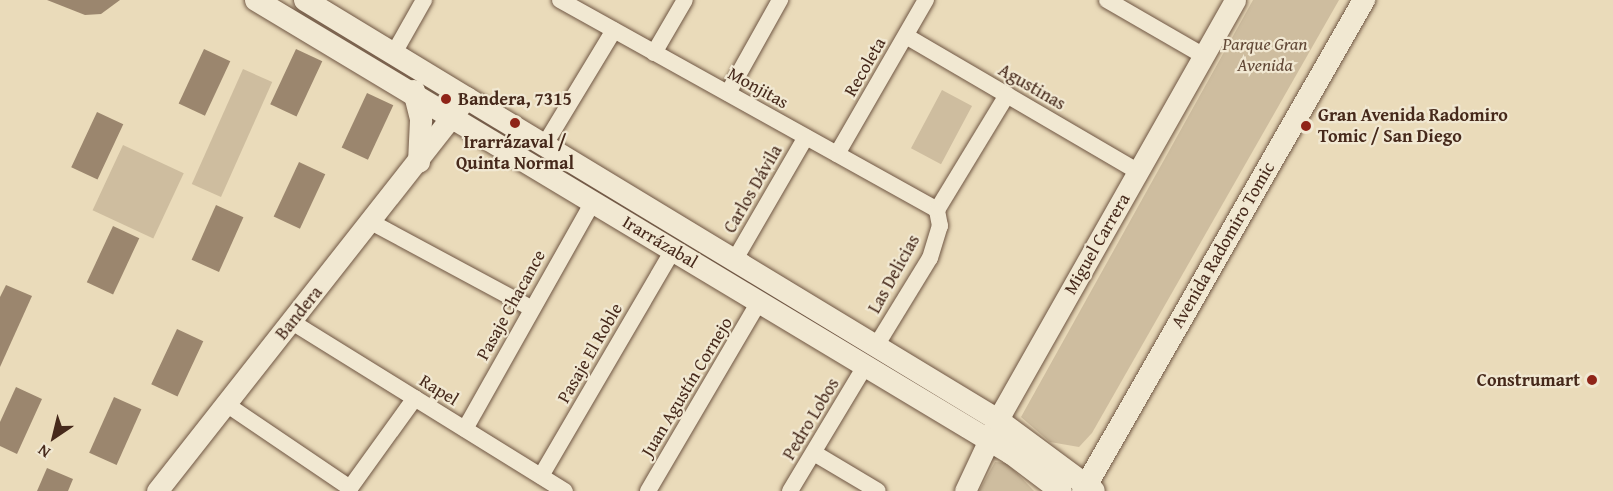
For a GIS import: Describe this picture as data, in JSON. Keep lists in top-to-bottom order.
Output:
{
  "streets": {
    "main road": ["Irarrázabal", "Avenida Radomiro Tomic"],
    "street": [
      "Recoleta",
      "Agustinas",
      "Monjitas",
      "Carlos Dávila",
      "Miguel Carrera",
      "Las Delicias",
      "Pasaje Chacance",
      "Bandera",
      "Pasaje El Roble",
      "Juan Agustín Cornejo",
      "Rapel",
      "Pedro Lobos"
    ]
  },
  "crossings": [
    ["Recoleta", "Agustinas"],
    ["Recoleta", "Monjitas"],
    ["Agustinas", "Miguel Carrera"],
    ["Agustinas", "Las Delicias"],
    ["Monjitas", "Carlos Dávila"],
    ["Monjitas", "Las Delicias"],
    ["Carlos Dávila", "Irarrázabal"],
    ["Irarrázabal", "Miguel Carrera"],
    ["Irarrázabal", "Avenida Radomiro Tomic"],
    ["Irarrázabal", "Las Delicias"],
    ["Irarrázabal", "Pasaje Chacance"],
    ["Irarrázabal", "Bandera"],
    ["Irarrázabal", "Pasaje El Roble"],
    ["Irarrázabal", "Juan Agustín Cornejo"],
    ["Irarrázabal", "Pedro Lobos"],
    ["Pasaje Chacance", "Rapel"],
    ["Bandera", "Rapel"],
    ["Pasaje El Roble", "Rapel"]
  ],
  "parks": ["Parque Gran Avenida"],
  "places": [
    "Bandera, 7315",
    "Irarrázaval / Quinta Normal",
    "Gran Avenida Radomiro Tomic / San Diego",
    "Construmart"
  ],
  "north": "bottom left"
}
